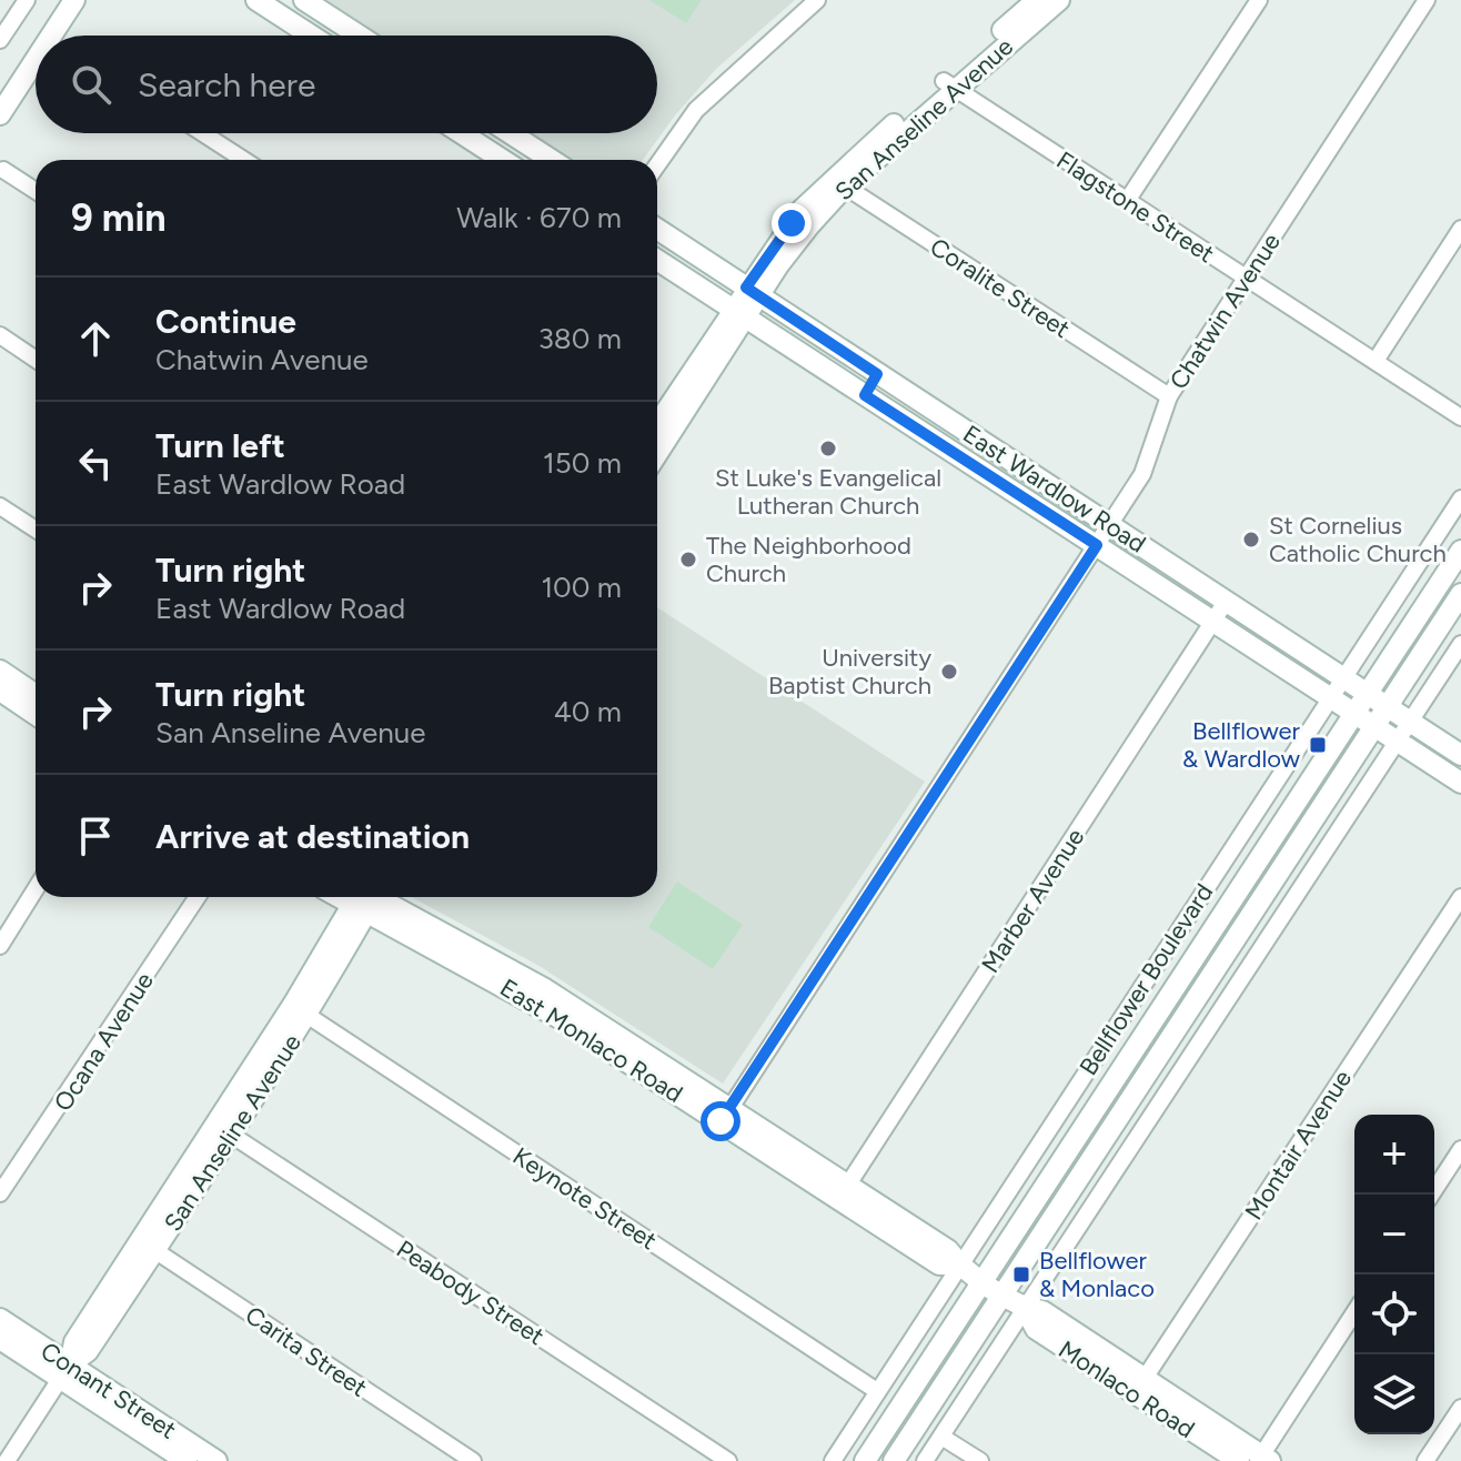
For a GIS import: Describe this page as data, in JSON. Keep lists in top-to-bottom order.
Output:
{
  "streets": {
    "main road": [
      "San Anseline Avenue",
      "East Wardlow Road",
      "Bellflower Boulevard",
      "East Monlaco Road",
      "Monlaco Road",
      "Conant Street"
    ],
    "street": [
      "Flagstone Street",
      "Coralite Street",
      "Chatwin Avenue",
      "Marber Avenue",
      "Ocana Avenue",
      "Montair Avenue",
      "Keynote Street",
      "Peabody Street",
      "Carita Street"
    ]
  },
  "crossings": [
    ["San Anseline Avenue", "Flagstone Street"],
    ["San Anseline Avenue", "Coralite Street"],
    ["San Anseline Avenue", "East Wardlow Road"],
    ["San Anseline Avenue", "Keynote Street"],
    ["San Anseline Avenue", "Peabody Street"],
    ["San Anseline Avenue", "Carita Street"],
    ["San Anseline Avenue", "Conant Street"],
    ["Flagstone Street", "Chatwin Avenue"],
    ["Coralite Street", "Chatwin Avenue"],
    ["Chatwin Avenue", "East Wardlow Road"],
    ["Chatwin Avenue", "East Monlaco Road"],
    ["East Wardlow Road", "Marber Avenue"],
    ["East Wardlow Road", "Bellflower Boulevard"],
    ["Marber Avenue", "East Monlaco Road"],
    ["Bellflower Boulevard", "East Monlaco Road"],
    ["Bellflower Boulevard", "Keynote Street"],
    ["East Monlaco Road", "Montair Avenue"],
    ["East Monlaco Road", "Monlaco Road"],
    ["Montair Avenue", "Monlaco Road"]
  ],
  "places": {
    "other": [
      "St Luke's Evangelical Lutheran Church",
      "St Cornelius Catholic Church",
      "The Neighborhood Church",
      "University Baptist Church"
    ],
    "transit": ["Bellflower & Wardlow", "Bellflower & Monlaco"]
  },
  "page": {
    "search": "Search here",
    "heading": ["9 min", "Walk · 670 m"],
    "list": [
      ["Continue", "Chatwin Avenue", "380 m"],
      ["Turn left", "East Wardlow Road", "150 m"],
      ["Turn right", "East Wardlow Road", "100 m"],
      ["Turn right", "San Anseline Avenue", "40 m"],
      "Arrive at destination"
    ],
    "map_buttons": ["+", "−"]
  }
}
